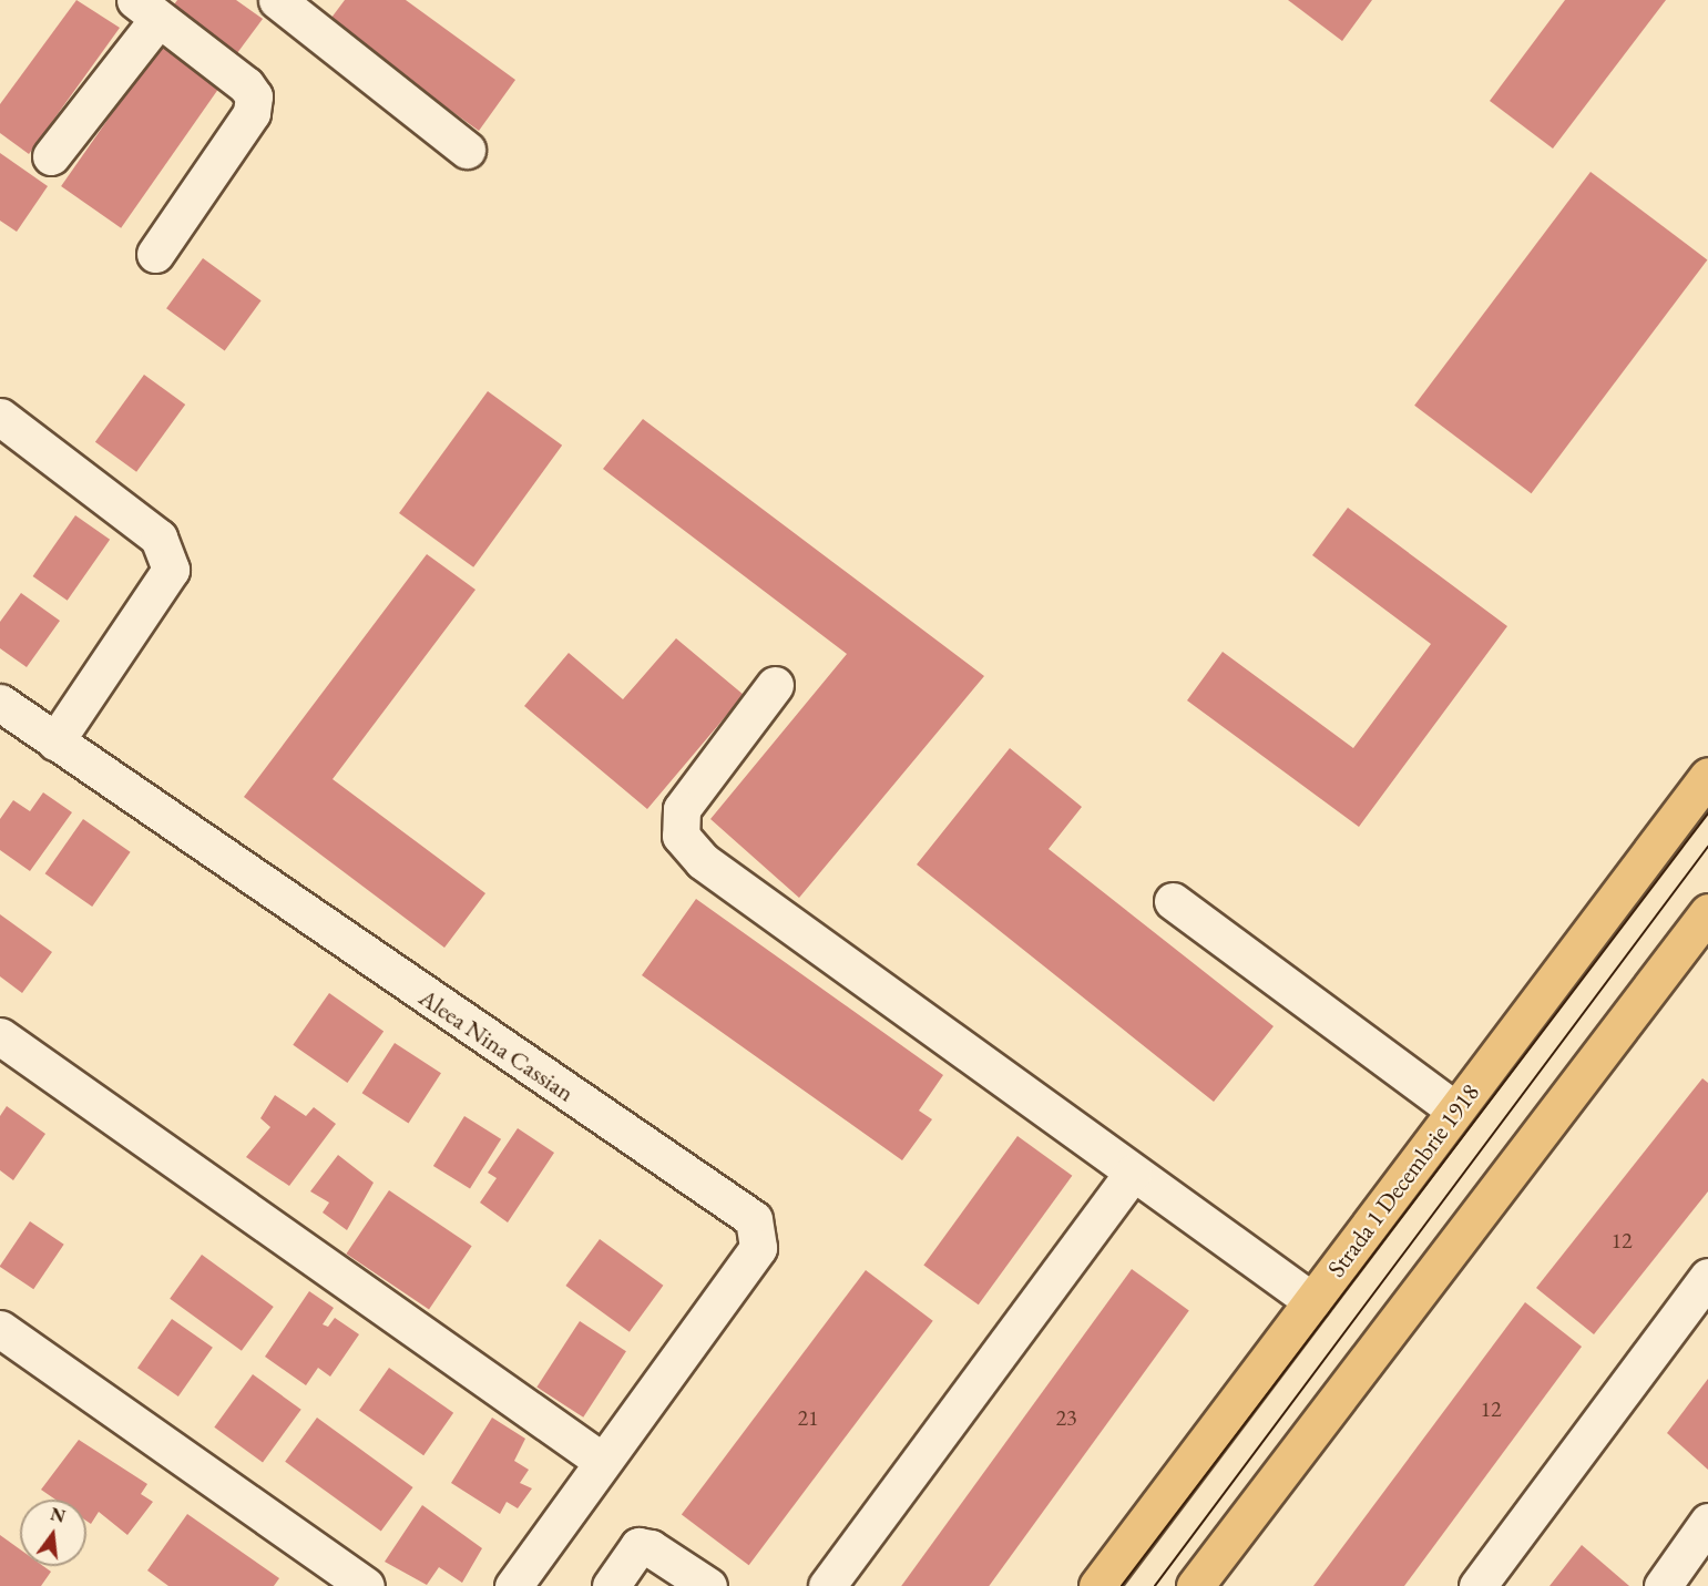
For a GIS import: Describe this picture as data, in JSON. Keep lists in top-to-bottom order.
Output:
{
  "streets": {
    "main road": ["Strada 1 Decembrie 1918"],
    "street": ["Aleea Nina Cassian"]
  },
  "house_numbers": [
    "12",
    "12",
    "21",
    "23"
  ],
  "north": "top"
}
